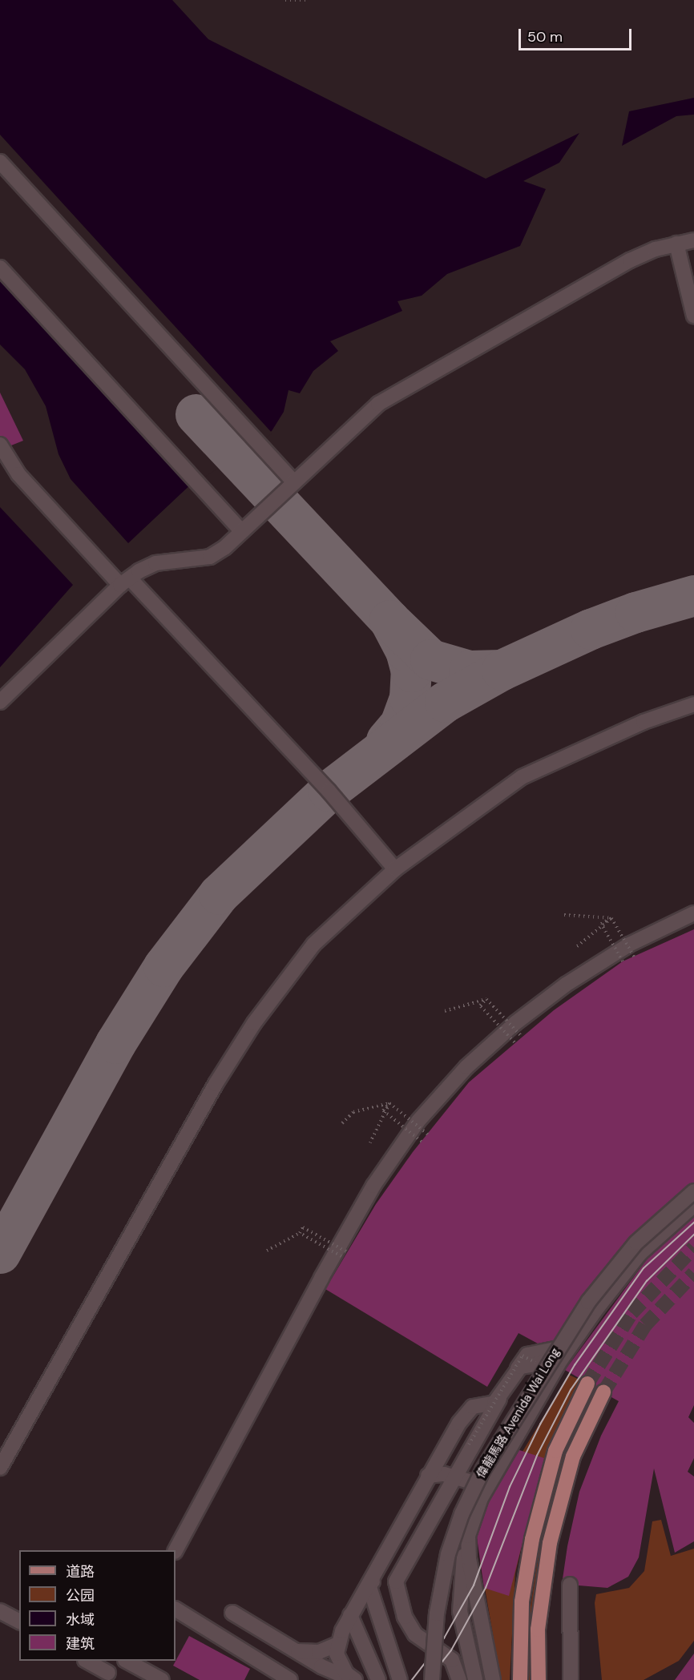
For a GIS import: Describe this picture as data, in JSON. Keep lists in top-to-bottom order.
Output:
{
  "streets": {
    "street": ["偉龍馬路 Avenida Wai Long"]
  },
  "legend": [
    "道路",
    "公园",
    "水域",
    "建筑"
  ],
  "scale_bar": "50 m"
}
